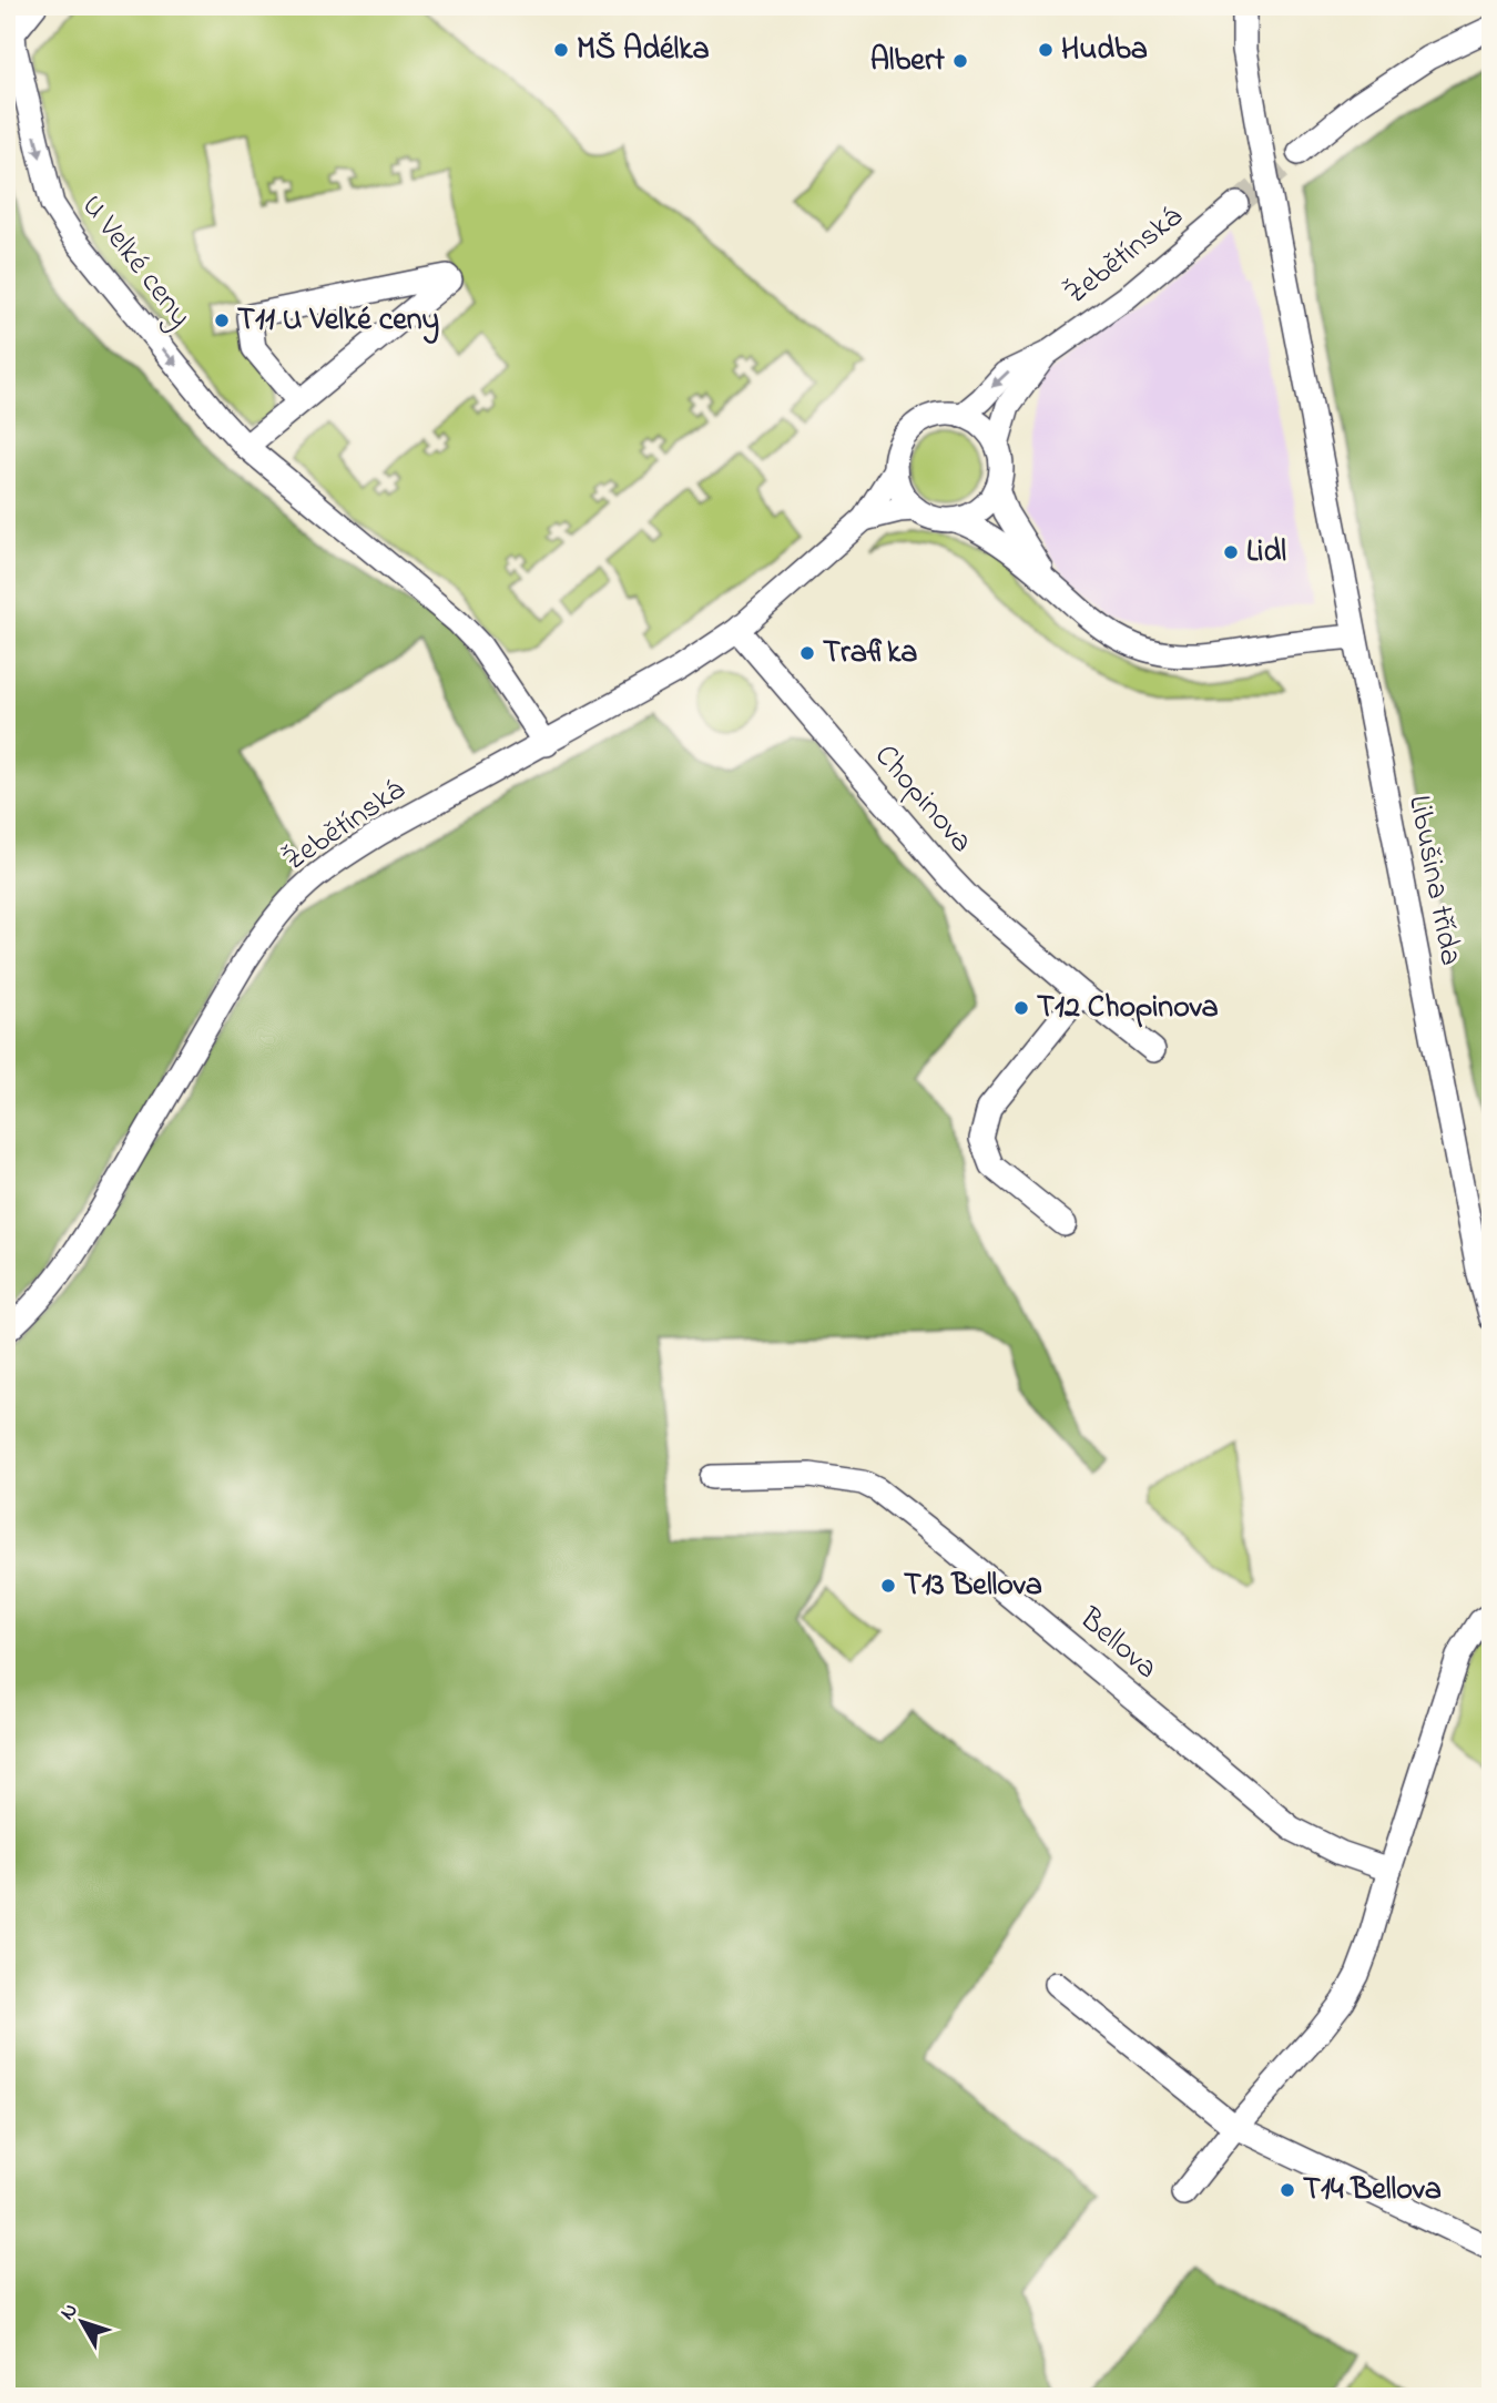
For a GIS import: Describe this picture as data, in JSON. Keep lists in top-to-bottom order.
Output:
{
  "streets": {
    "street": [
      "Žebětínská",
      "U Velké ceny",
      "Chopinova",
      "Libušina třída",
      "Bellova"
    ]
  },
  "crossings": [
    ["Žebětínská", "U Velké ceny"],
    ["Žebětínská", "Chopinova"]
  ],
  "one_way": ["U Velké ceny"],
  "places": [
    "MŠ Adélka",
    "Hudba",
    "Albert",
    "T11 U Velké ceny",
    "Lidl",
    "Trafika",
    "T12 Chopinova",
    "T13 Bellova",
    "T14 Bellova"
  ],
  "north": "top left"
}
